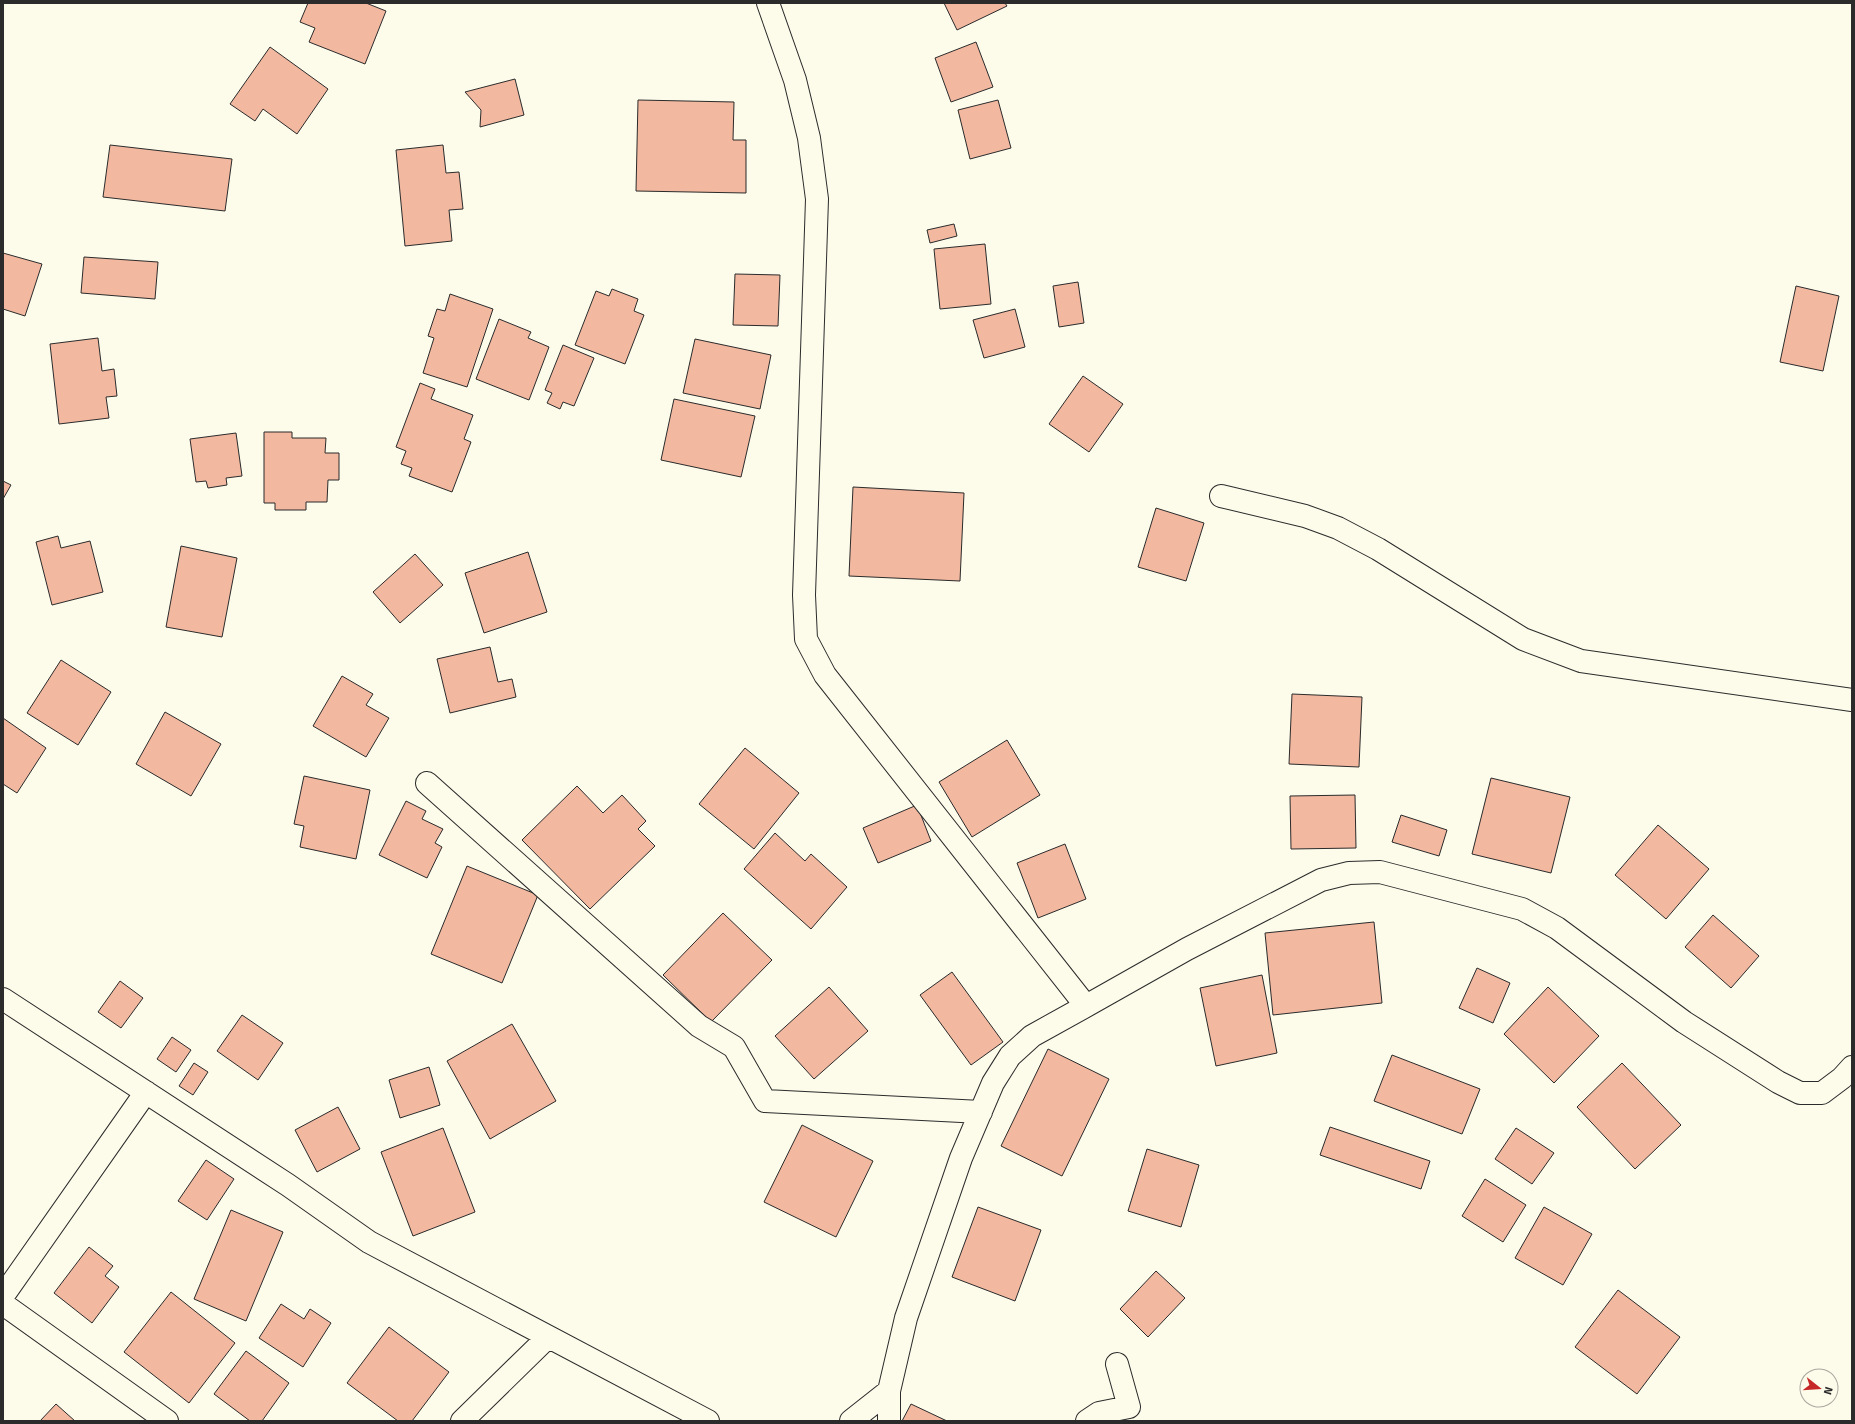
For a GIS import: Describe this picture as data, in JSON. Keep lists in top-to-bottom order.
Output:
{
  "north": "right"
}
